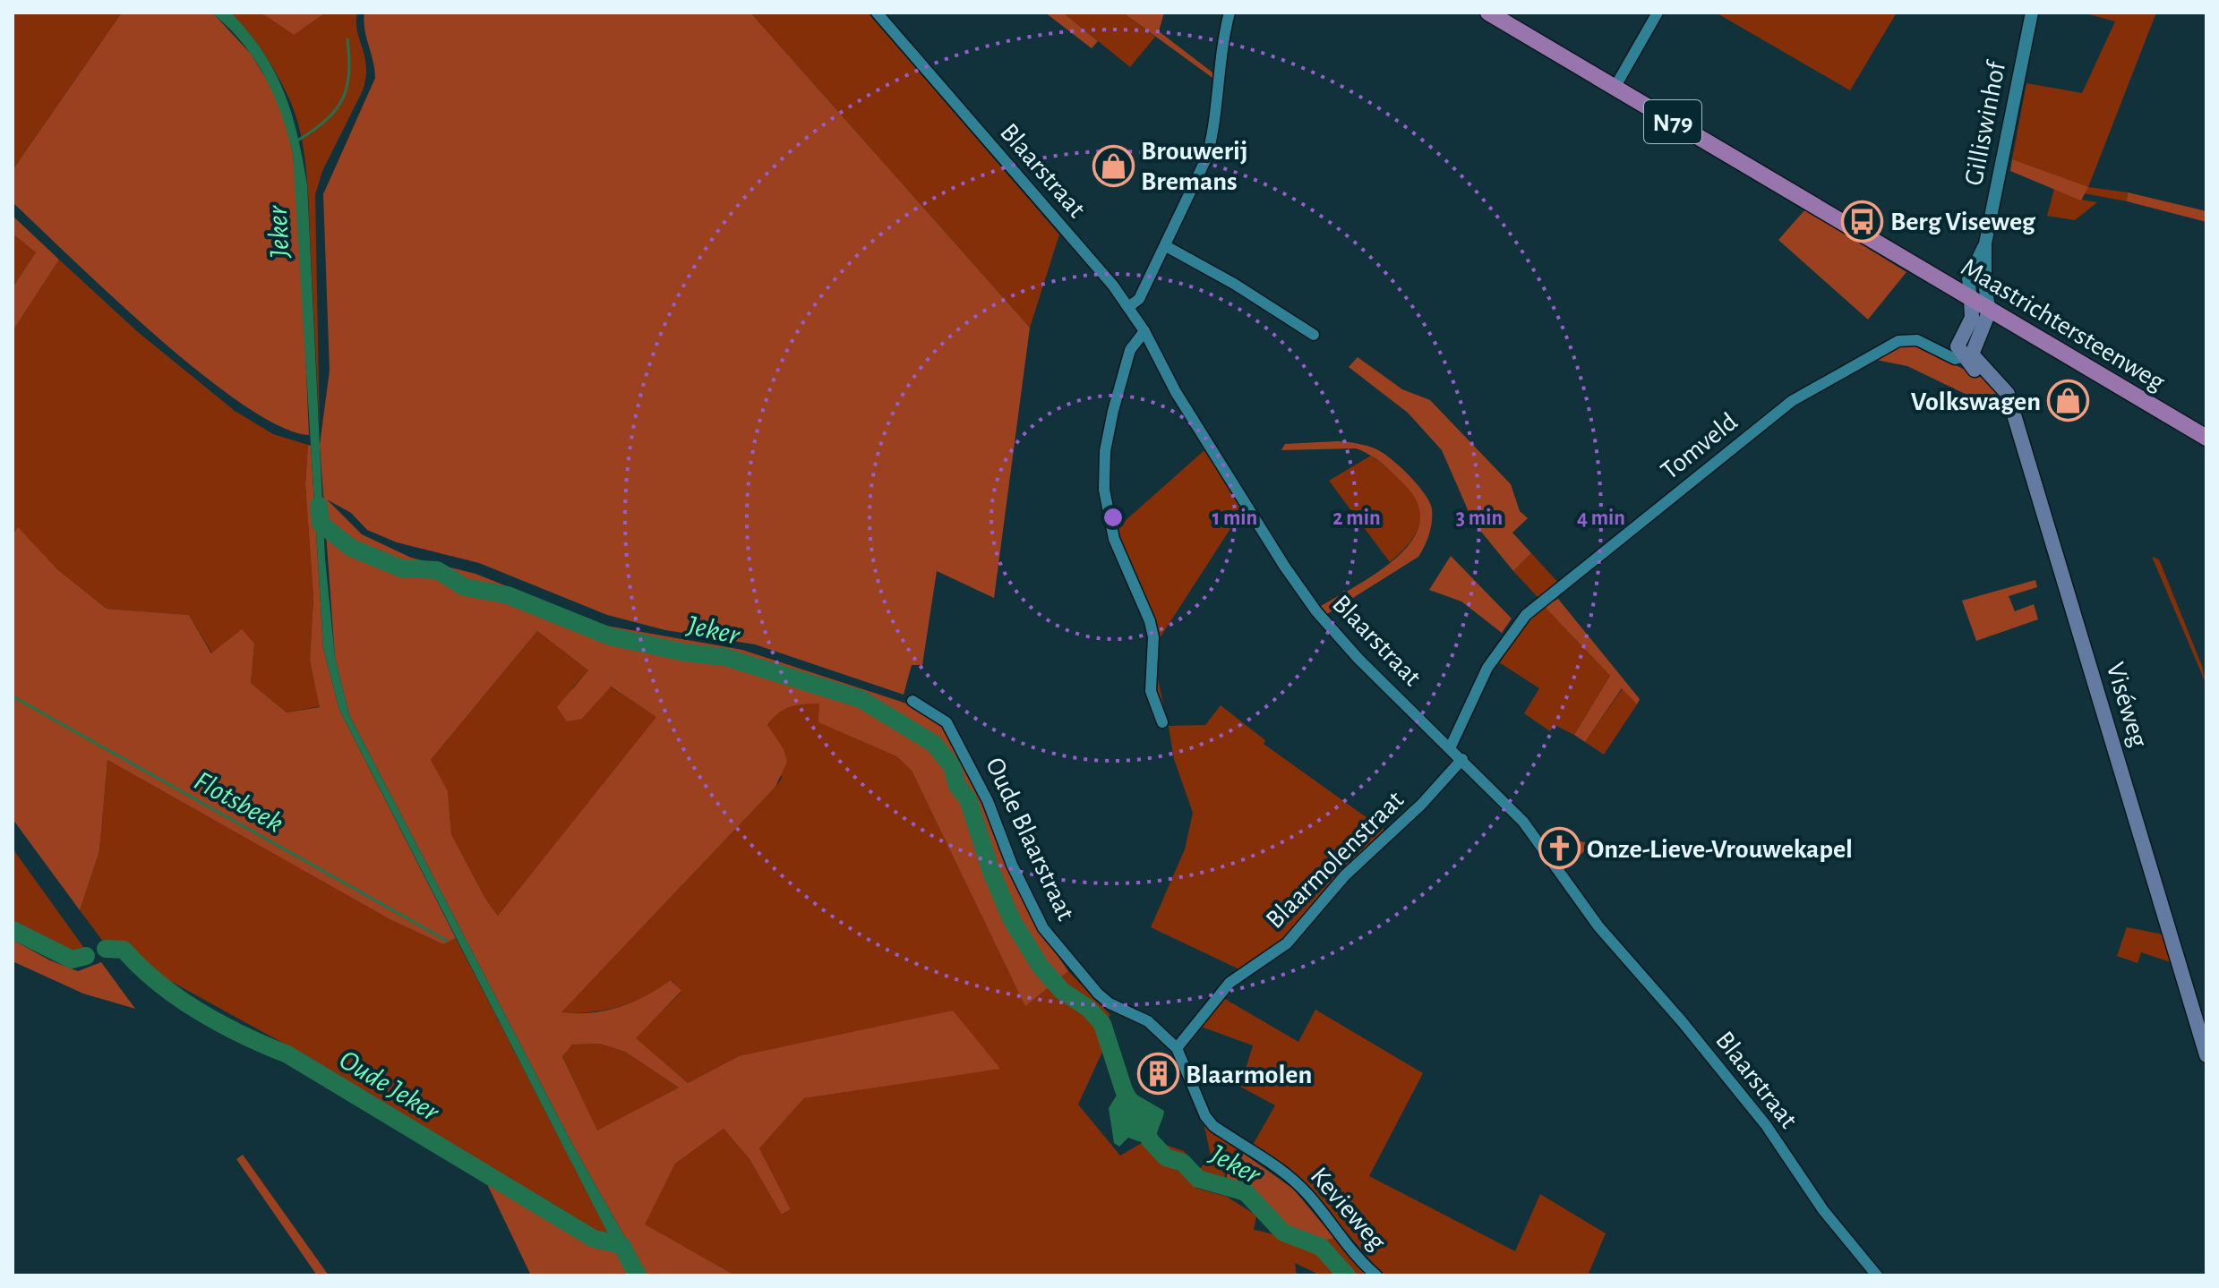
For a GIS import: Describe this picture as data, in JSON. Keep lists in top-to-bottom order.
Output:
{
  "streets": {
    "main road": [
      "N79",
      "Gilliswinhof",
      "Maastrichtersteenweg",
      "Viséweg"
    ],
    "street": [
      "Blaarstraat",
      "Tomveld",
      "Oude Blaarstraat",
      "Blaarmolenstraat",
      "Kevieweg"
    ]
  },
  "crossings": [
    ["Gilliswinhof", "Maastrichtersteenweg"],
    ["Gilliswinhof", "Tomveld"],
    ["Gilliswinhof", "Viséweg"],
    ["Blaarstraat", "Tomveld"],
    ["Blaarstraat", "Blaarmolenstraat"],
    ["Tomveld", "Viséweg"],
    ["Oude Blaarstraat", "Blaarmolenstraat"],
    ["Oude Blaarstraat", "Kevieweg"],
    ["Blaarmolenstraat", "Kevieweg"]
  ],
  "water": ["Jeker", "Flotsbeek", "Oude Jeker"],
  "places": {
    "shop": ["Brouwerij Bremans", "Volkswagen"],
    "bus stop": ["Berg Viseweg"],
    "church": ["Onze-Lieve-Vrouwekapel"],
    "building": ["Blaarmolen"]
  },
  "rings": [
    "1 min",
    "2 min",
    "3 min",
    "4 min"
  ]
}
